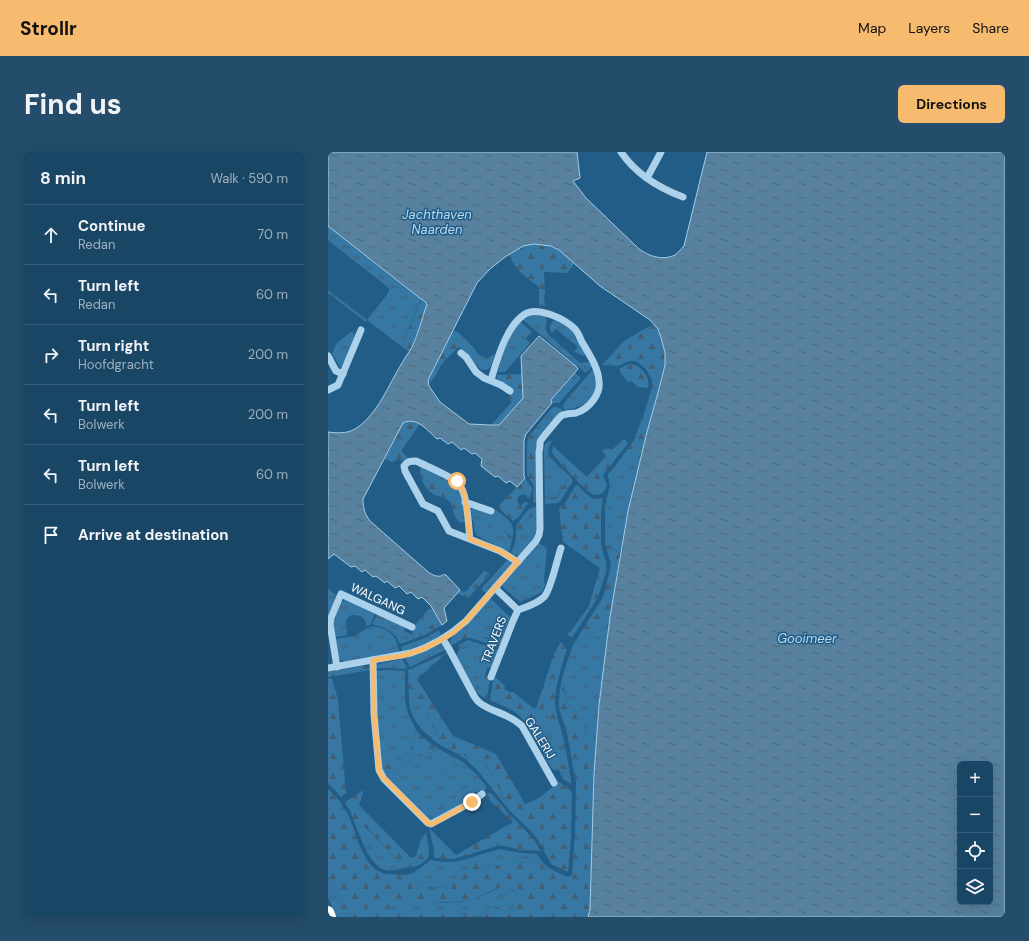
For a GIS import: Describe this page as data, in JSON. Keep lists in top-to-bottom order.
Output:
{
  "streets": {
    "street": ["WALGANG", "TRAVERS", "GALERIJ"]
  },
  "water": ["Jachthaven Naarden", "Gooimeer"],
  "page": {
    "header": "Strollr",
    "nav": ["Map", "Layers", "Share"],
    "buttons": "Directions",
    "title": "Find us",
    "heading": ["8 min", "Walk · 590 m"],
    "list": [
      ["Continue", "Redan", "70 m"],
      ["Turn left", "Redan", "60 m"],
      ["Turn right", "Hoofdgracht", "200 m"],
      ["Turn left", "Bolwerk", "200 m"],
      ["Turn left", "Bolwerk", "60 m"],
      "Arrive at destination"
    ],
    "map_buttons": ["+", "−"]
  }
}
